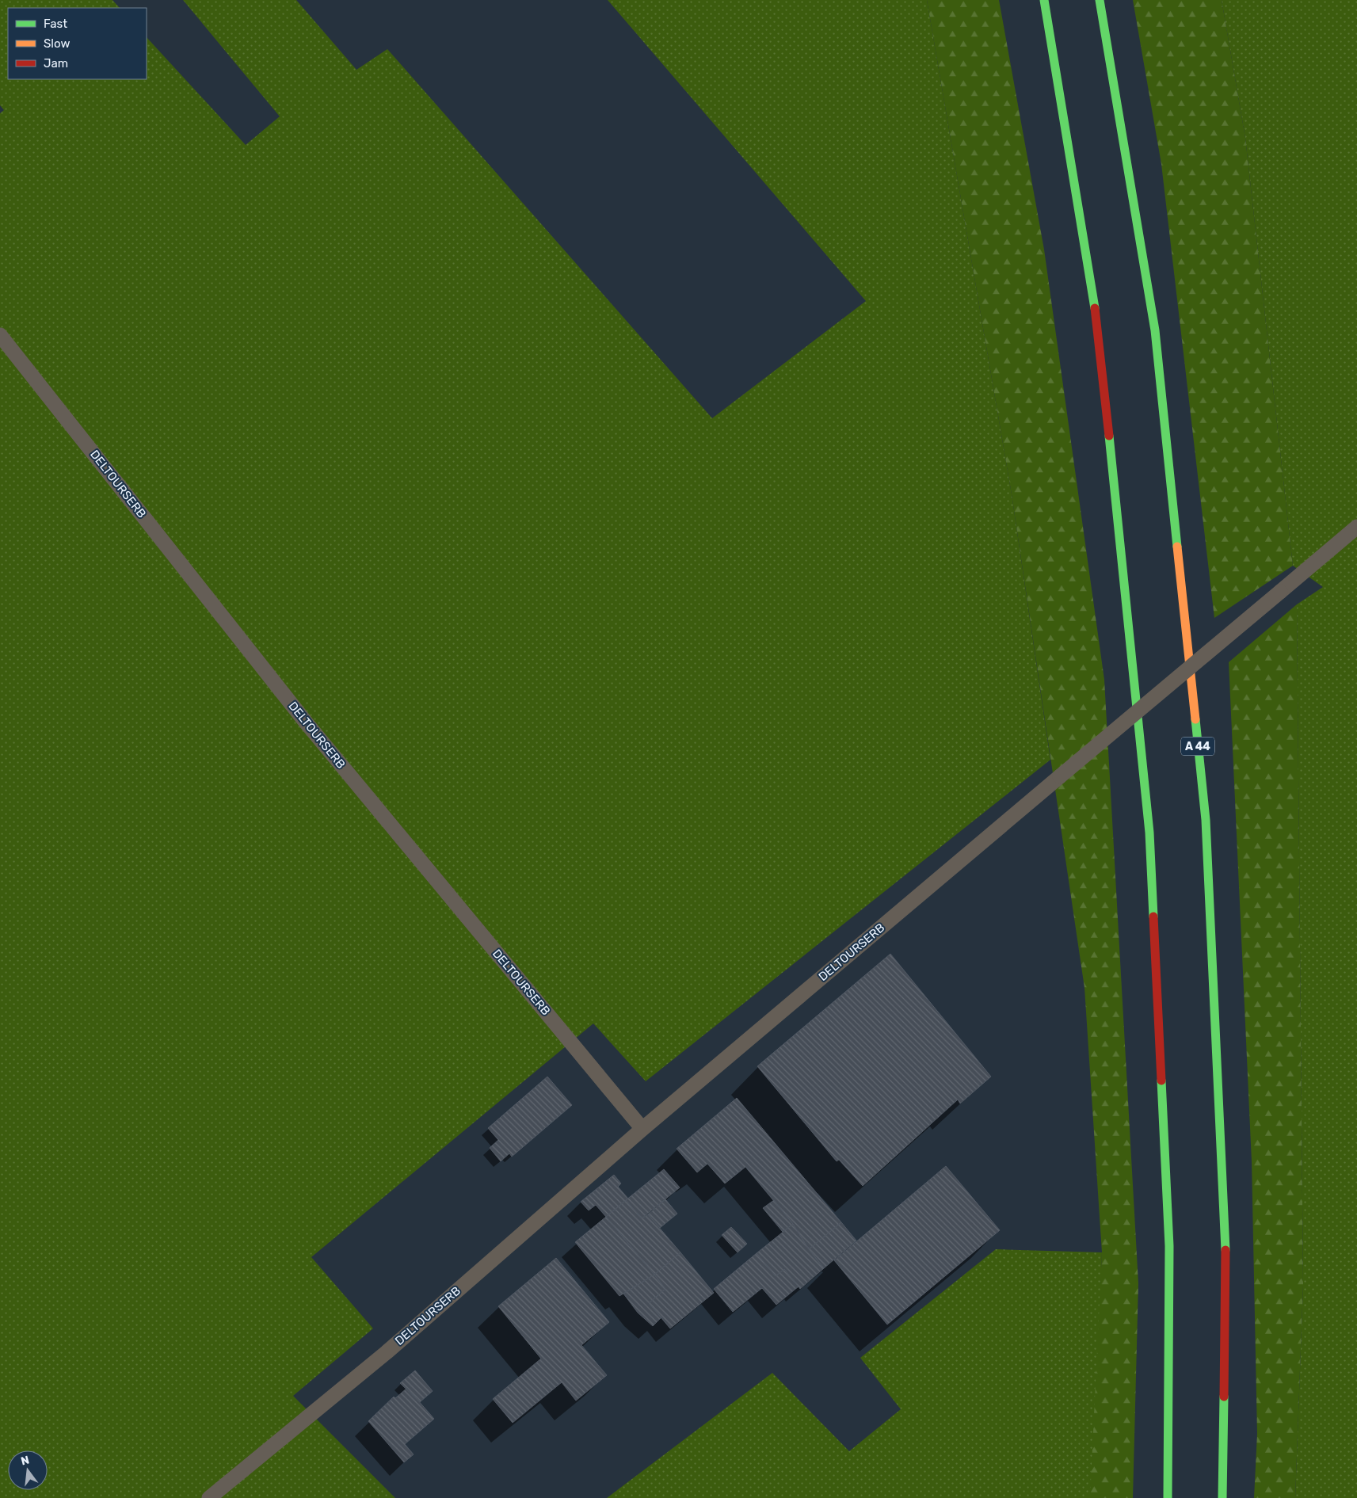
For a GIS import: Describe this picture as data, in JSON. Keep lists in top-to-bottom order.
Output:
{
  "streets": {
    "highway": ["A 44"],
    "lane": ["DELTOURSERB"]
  },
  "legend": ["Fast", "Slow", "Jam"],
  "north": "top"
}
